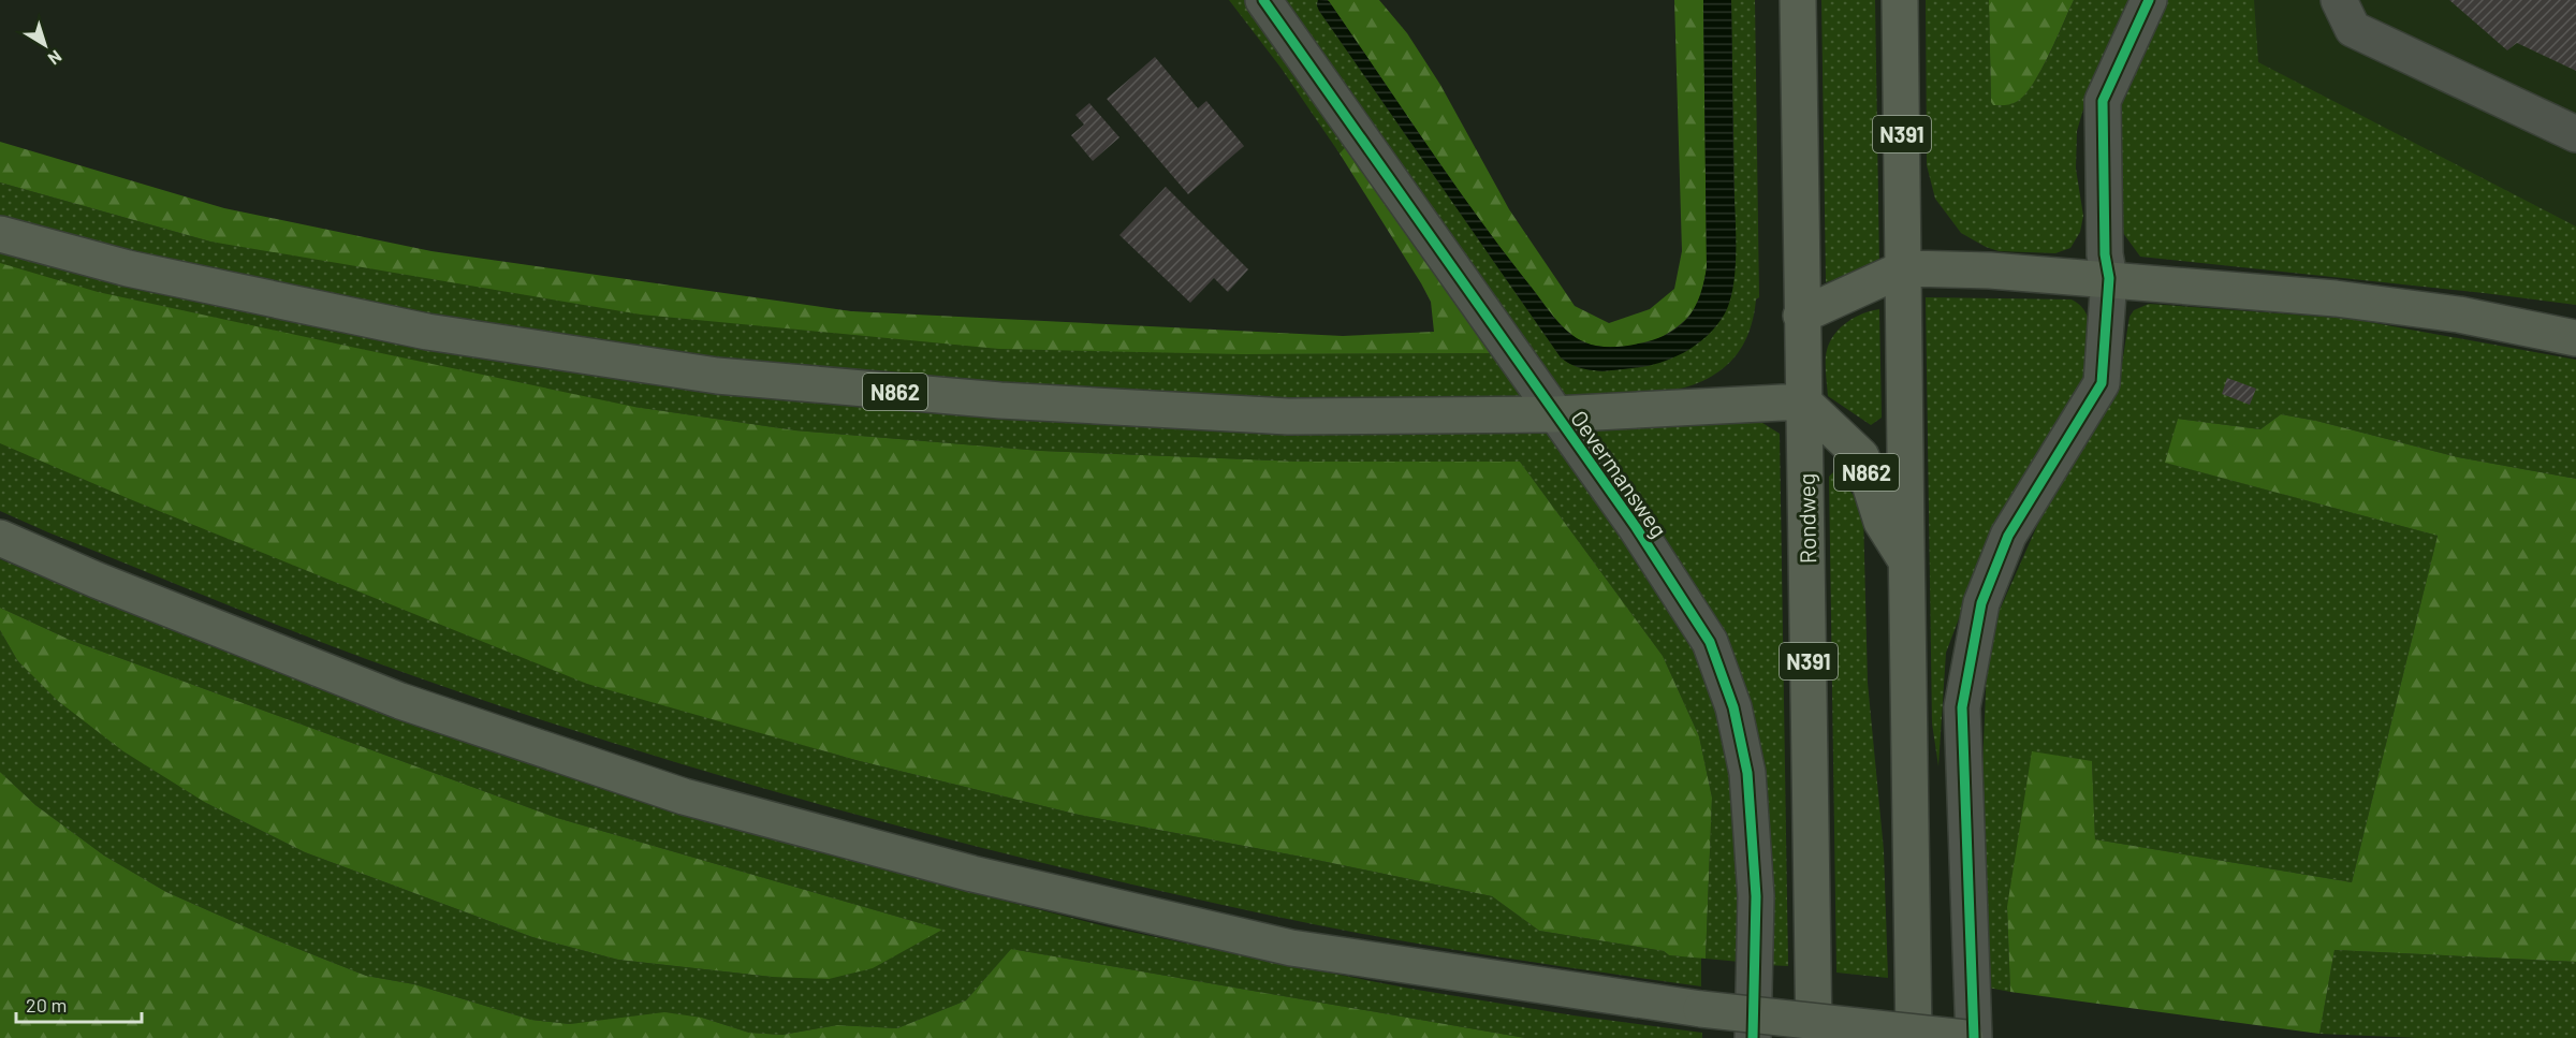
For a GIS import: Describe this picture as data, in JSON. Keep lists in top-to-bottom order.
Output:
{
  "streets": {
    "main road": ["N391", "N862", "Rondweg"],
    "street": ["Oevermansweg"]
  },
  "crossings": [
    ["N391", "N862"],
    ["N862", "Oevermansweg"],
    ["N862", "Rondweg"]
  ],
  "scale_bar": "20 m",
  "north": "bottom right"
}
